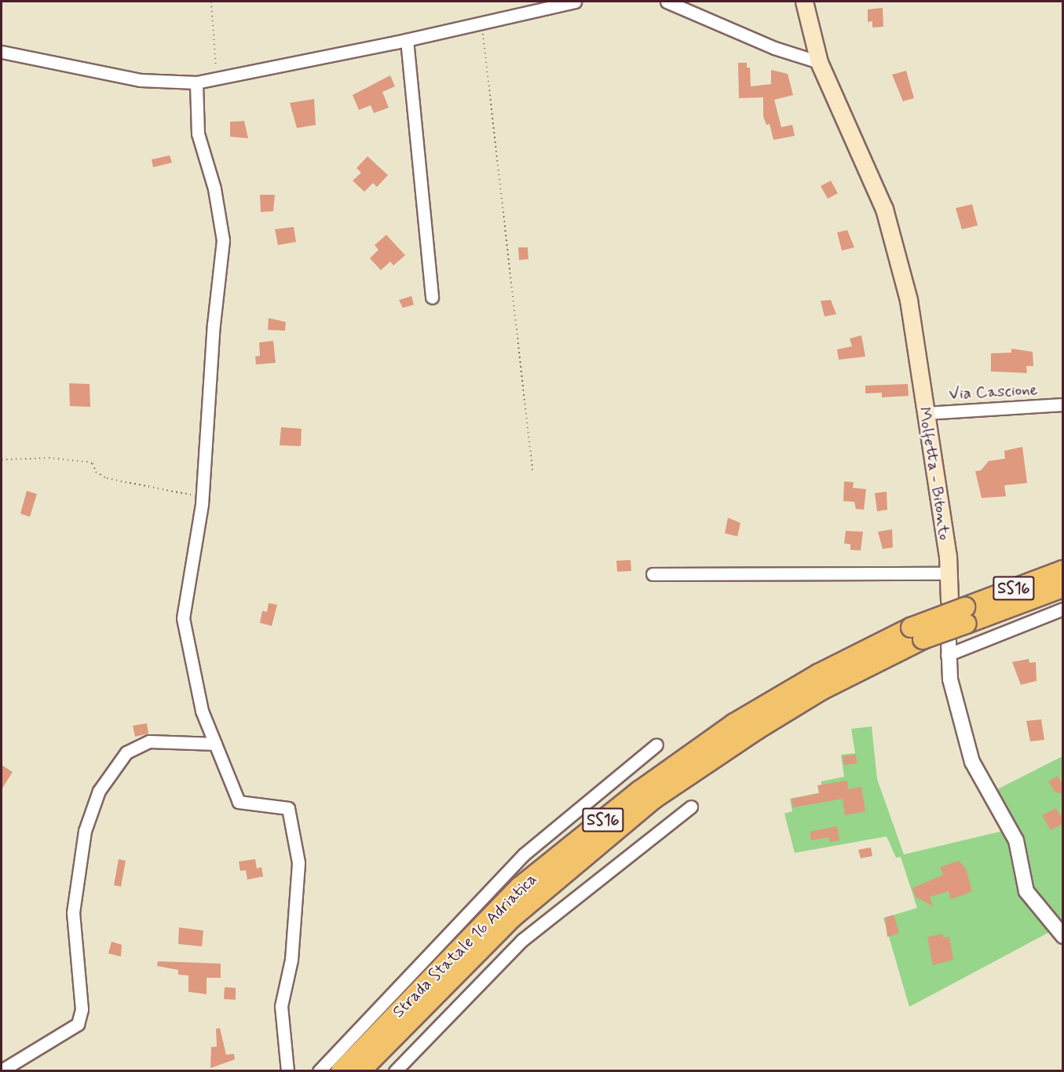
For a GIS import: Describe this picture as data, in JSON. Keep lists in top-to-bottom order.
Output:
{
  "streets": {
    "highway": ["SS16", "Strada Statale 16 Adriatica"],
    "main road": ["Molfetta - Bitonto"],
    "street": ["Via Cascione"]
  },
  "crossings": [
    ["Via Cascione", "Molfetta - Bitonto"],
    ["Molfetta - Bitonto", "Strada Statale 16 Adriatica"]
  ]
}
